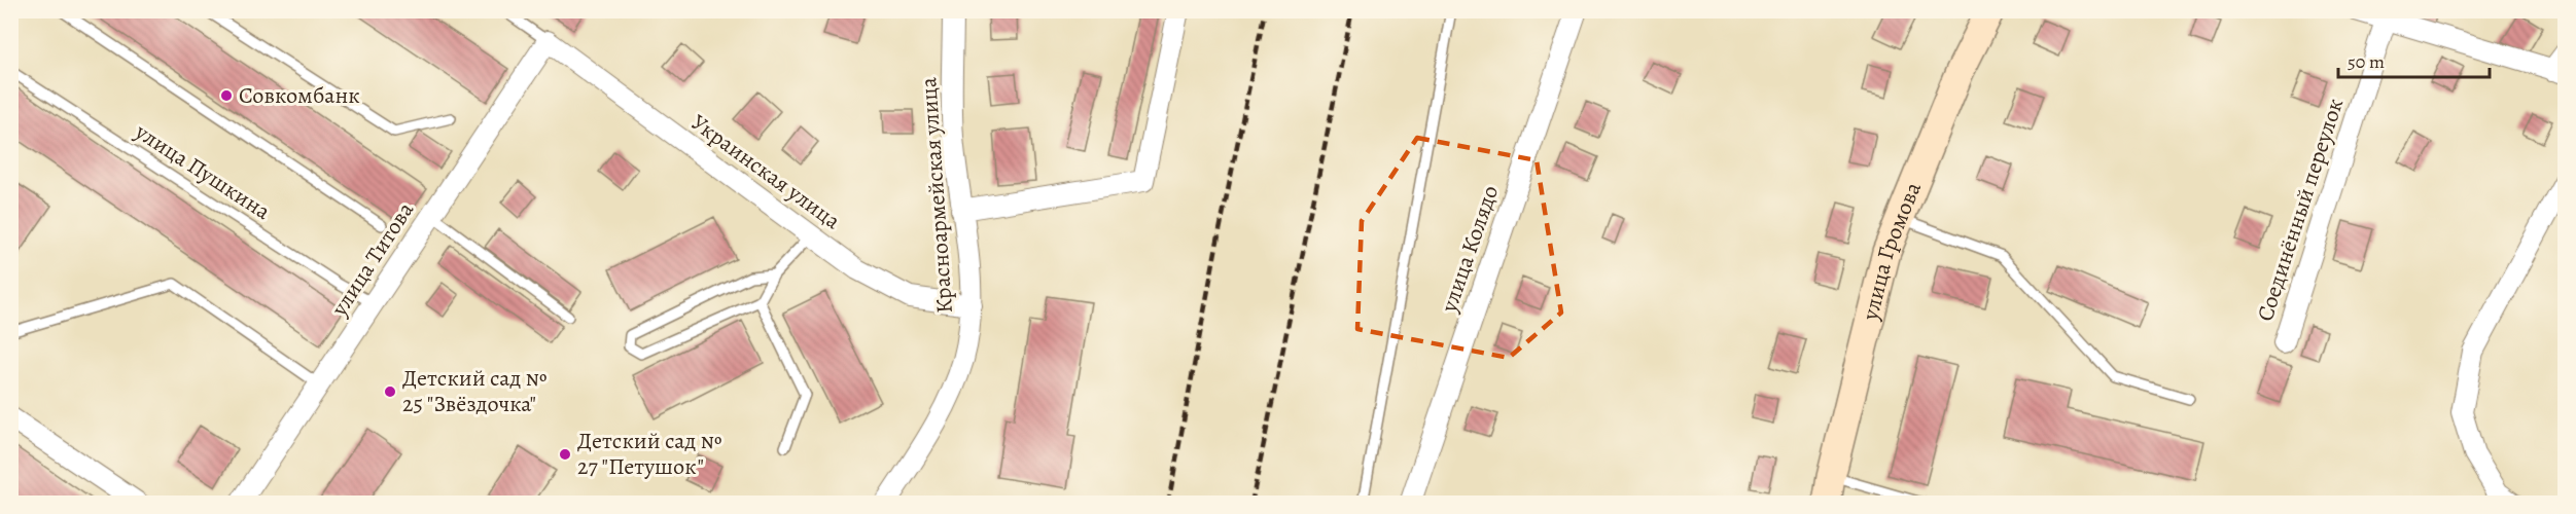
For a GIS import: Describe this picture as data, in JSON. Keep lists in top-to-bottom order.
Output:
{
  "streets": {
    "street": [
      "Украинская улица",
      "Красноармейская улица",
      "Соединённый переулок",
      "улица Колядо",
      "улица Громова",
      "улица Титова"
    ],
    "lane": ["улица Пушкина"]
  },
  "crossings": [
    ["улица Пушкина", "улица Титова"],
    ["Украинская улица", "Красноармейская улица"],
    ["Украинская улица", "улица Титова"]
  ],
  "places": ["Совкомбанк", "Детский сад № 25 \"Звёздочка\"", "Детский сад № 27 \"Петушок\""],
  "scale_bar": "50 m"
}
